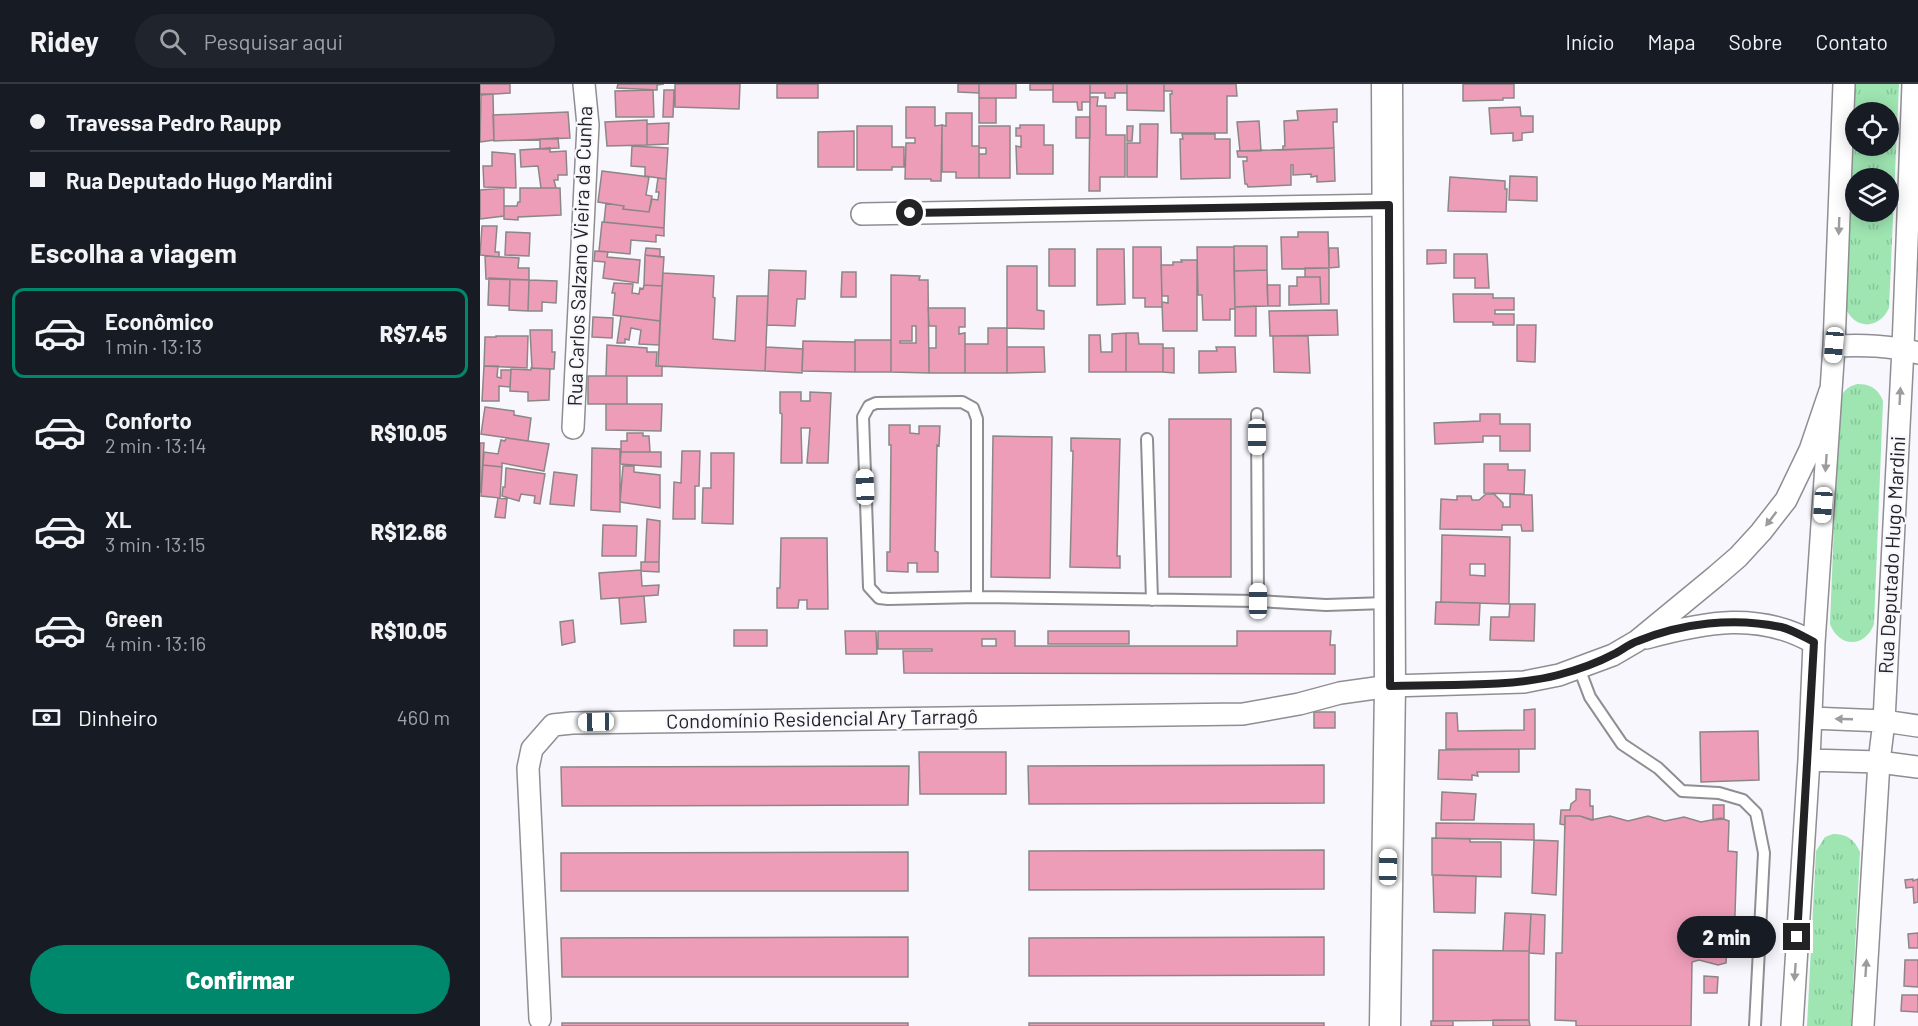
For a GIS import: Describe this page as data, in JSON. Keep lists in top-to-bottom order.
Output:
{
  "streets": {
    "street": ["Rua Carlos Salzano Vieira da Cunha", "Rua Deputado Hugo Mardini", "Condomínio Residencial Ary Tarragô"]
  },
  "page": {
    "header": "Ridey",
    "search": "Pesquisar aqui",
    "nav": [
      "Início",
      "Mapa",
      "Sobre",
      "Contato"
    ],
    "banner": ["Travessa Pedro Raupp", "Rua Deputado Hugo Mardini"],
    "heading": "Escolha a viagem",
    "list": [
      {
        "name": "Econômico",
        "note": "1 min · 13:13",
        "value": "R$7.45"
      },
      {
        "name": "Conforto",
        "note": "2 min · 13:14",
        "value": "R$10.05"
      },
      {
        "name": "XL",
        "note": "3 min · 13:15",
        "value": "R$12.66"
      },
      {
        "name": "Green",
        "note": "4 min · 13:16",
        "value": "R$10.05"
      }
    ],
    "pay": ["Dinheiro", "460 m"],
    "bubble": "2 min",
    "buttons": "Confirmar"
  }
}
